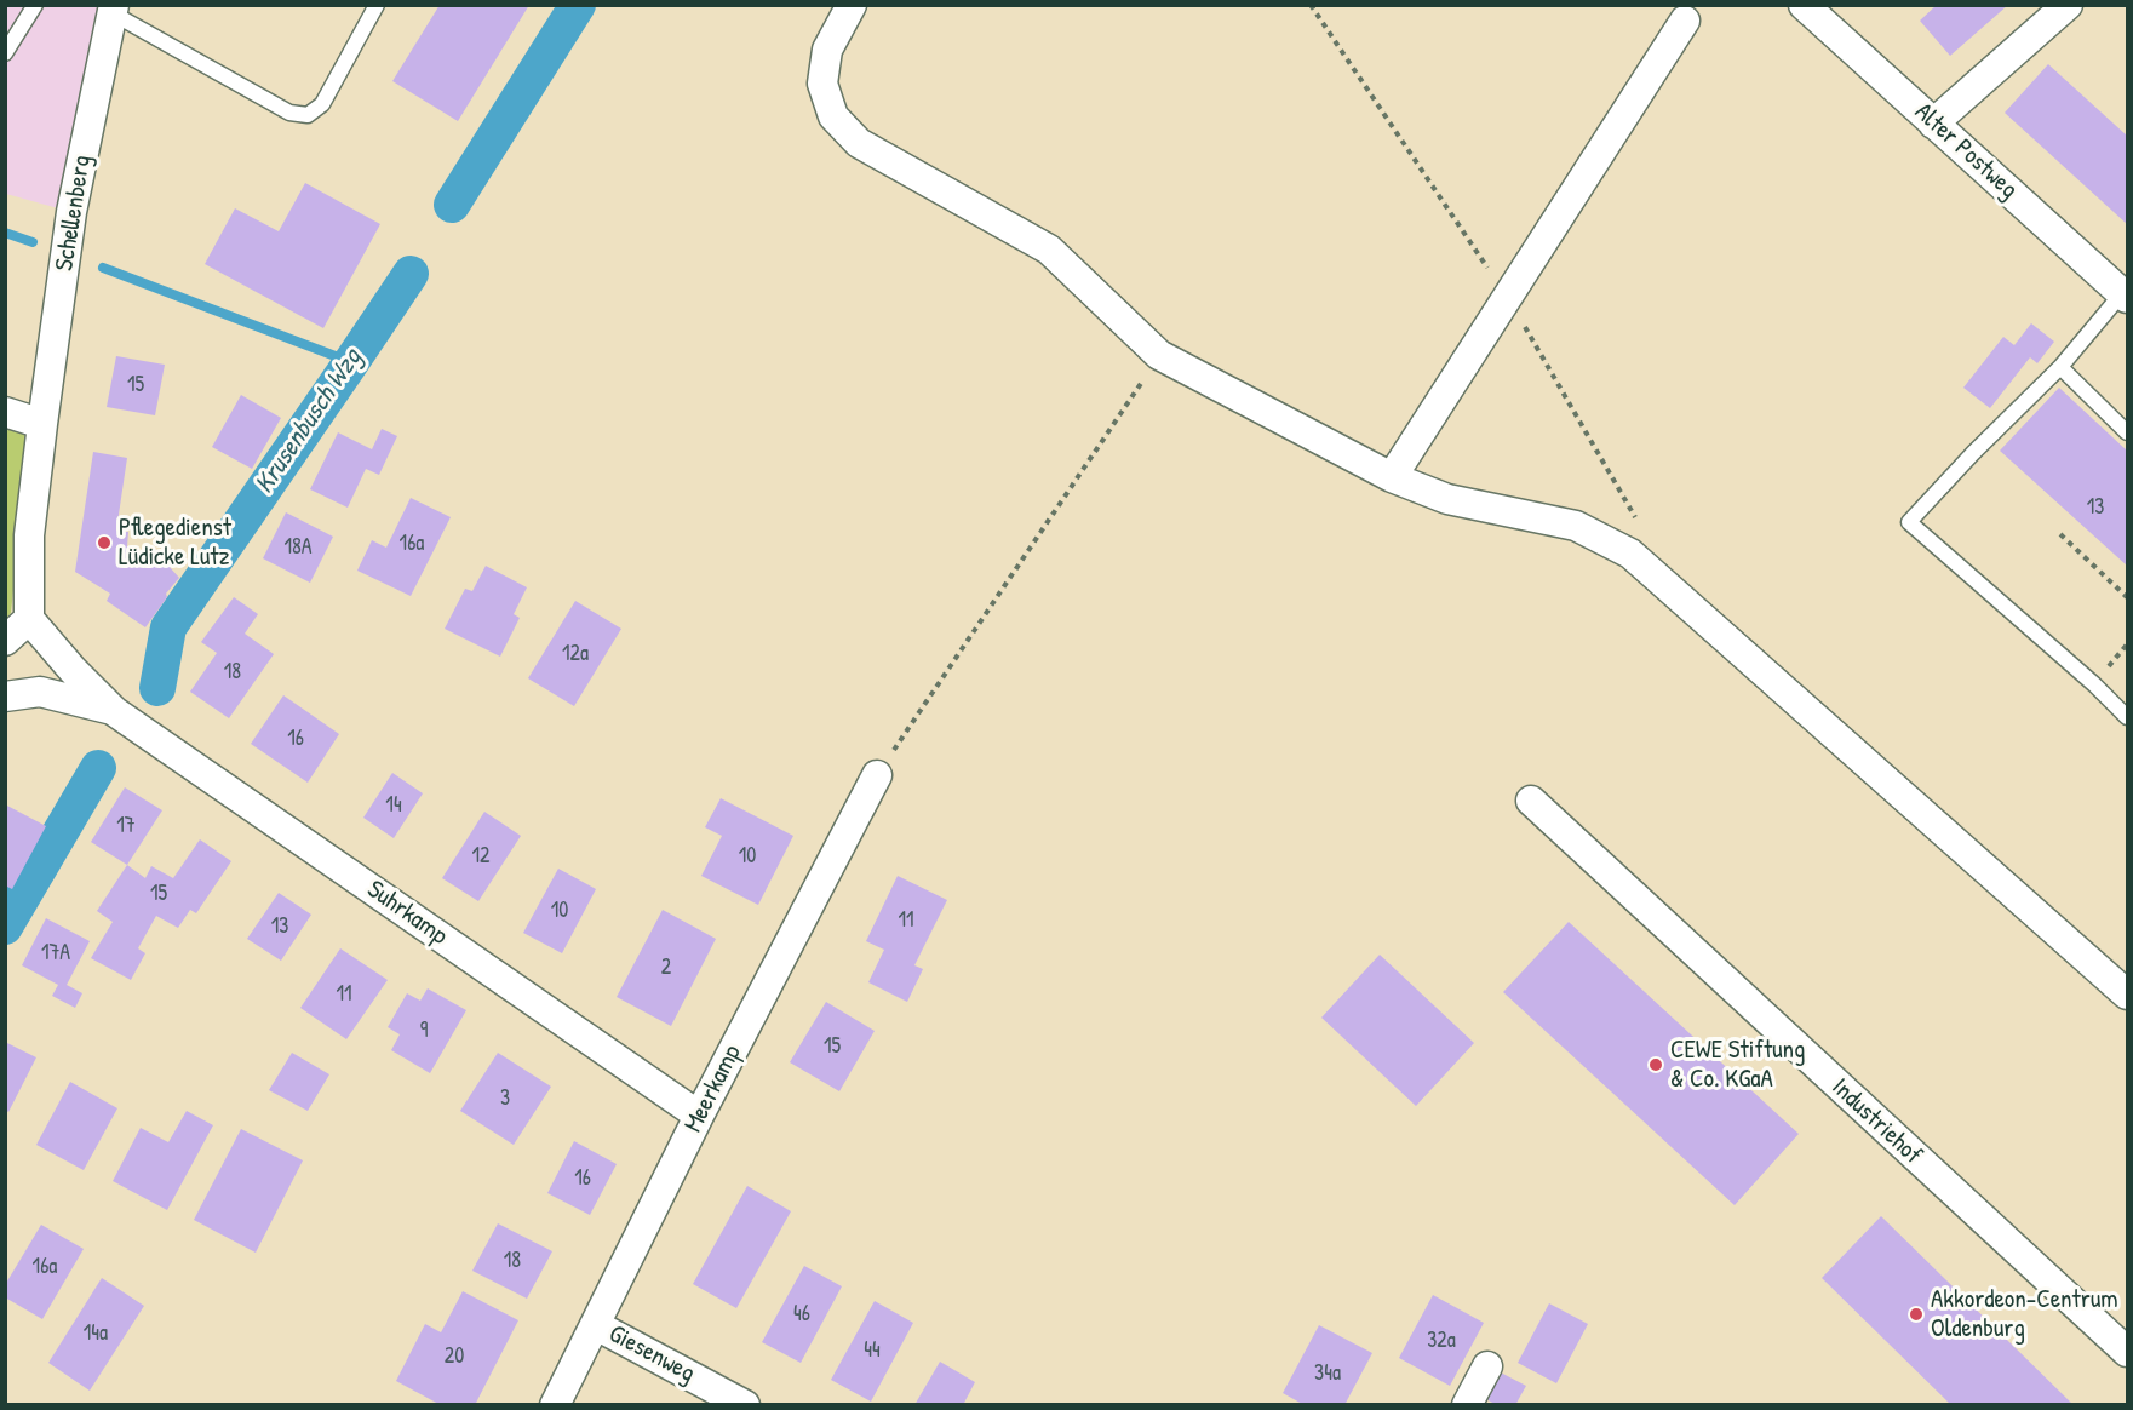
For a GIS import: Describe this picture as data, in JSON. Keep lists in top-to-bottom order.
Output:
{
  "streets": {
    "street": [
      "Alter Postweg",
      "Schellenberg",
      "Suhrkamp",
      "Meerkamp",
      "Industriehof",
      "Giesenweg"
    ]
  },
  "crossings": [
    ["Schellenberg", "Suhrkamp"],
    ["Suhrkamp", "Meerkamp"],
    ["Meerkamp", "Giesenweg"]
  ],
  "water": ["Krusenbusch Wzg"],
  "places": ["Pflegedienst Lüdicke Lutz", "CEWE Stiftung & Co. KGaA", "Akkordeon-Centrum Oldenburg"],
  "house_numbers": [
    "15",
    "13",
    "16a",
    "18A",
    "12a",
    "18",
    "16",
    "14",
    "17",
    "12",
    "10",
    "15",
    "10",
    "11",
    "13",
    "17A",
    "2",
    "11",
    "9",
    "15",
    "3",
    "16",
    "18",
    "16a",
    "46",
    "14a",
    "32a",
    "44",
    "20",
    "34a"
  ]
}
